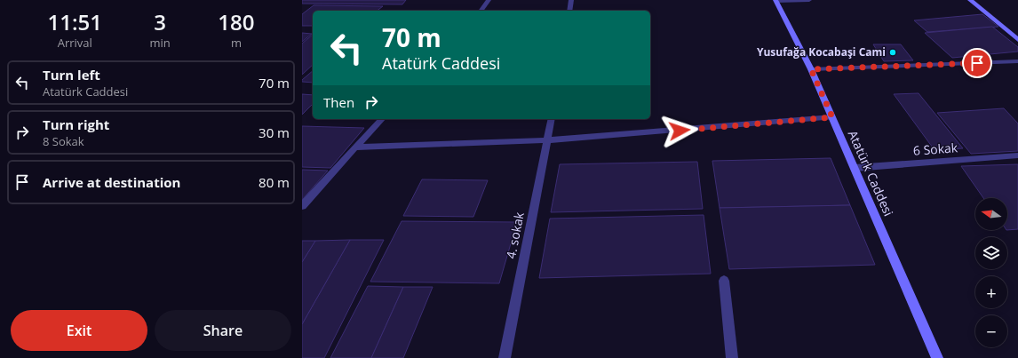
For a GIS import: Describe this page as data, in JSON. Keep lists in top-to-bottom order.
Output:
{
  "streets": {
    "street": ["6 Sokak", "Atatürk Caddesi", "4. sokak"]
  },
  "crossings": [
    ["6 Sokak", "Atatürk Caddesi"]
  ],
  "places": ["Yusufağa Kocabaşi Cami"],
  "north": "left",
  "page": {
    "eta": [
      "11:51",
      "Arrival",
      "3",
      "min",
      "180",
      "m"
    ],
    "turn": ["70 m", "Atatürk Caddesi"],
    "list": [
      {
        "name": "Turn left",
        "note": "Atatürk Caddesi",
        "value": "70 m"
      },
      {
        "name": "Turn right",
        "note": "8 Sokak",
        "value": "30 m"
      },
      {
        "name": "Arrive at destination",
        "value": "80 m"
      }
    ],
    "then": "Then",
    "map_buttons": ["+", "−"],
    "buttons": ["Exit", "Share"]
  }
}
